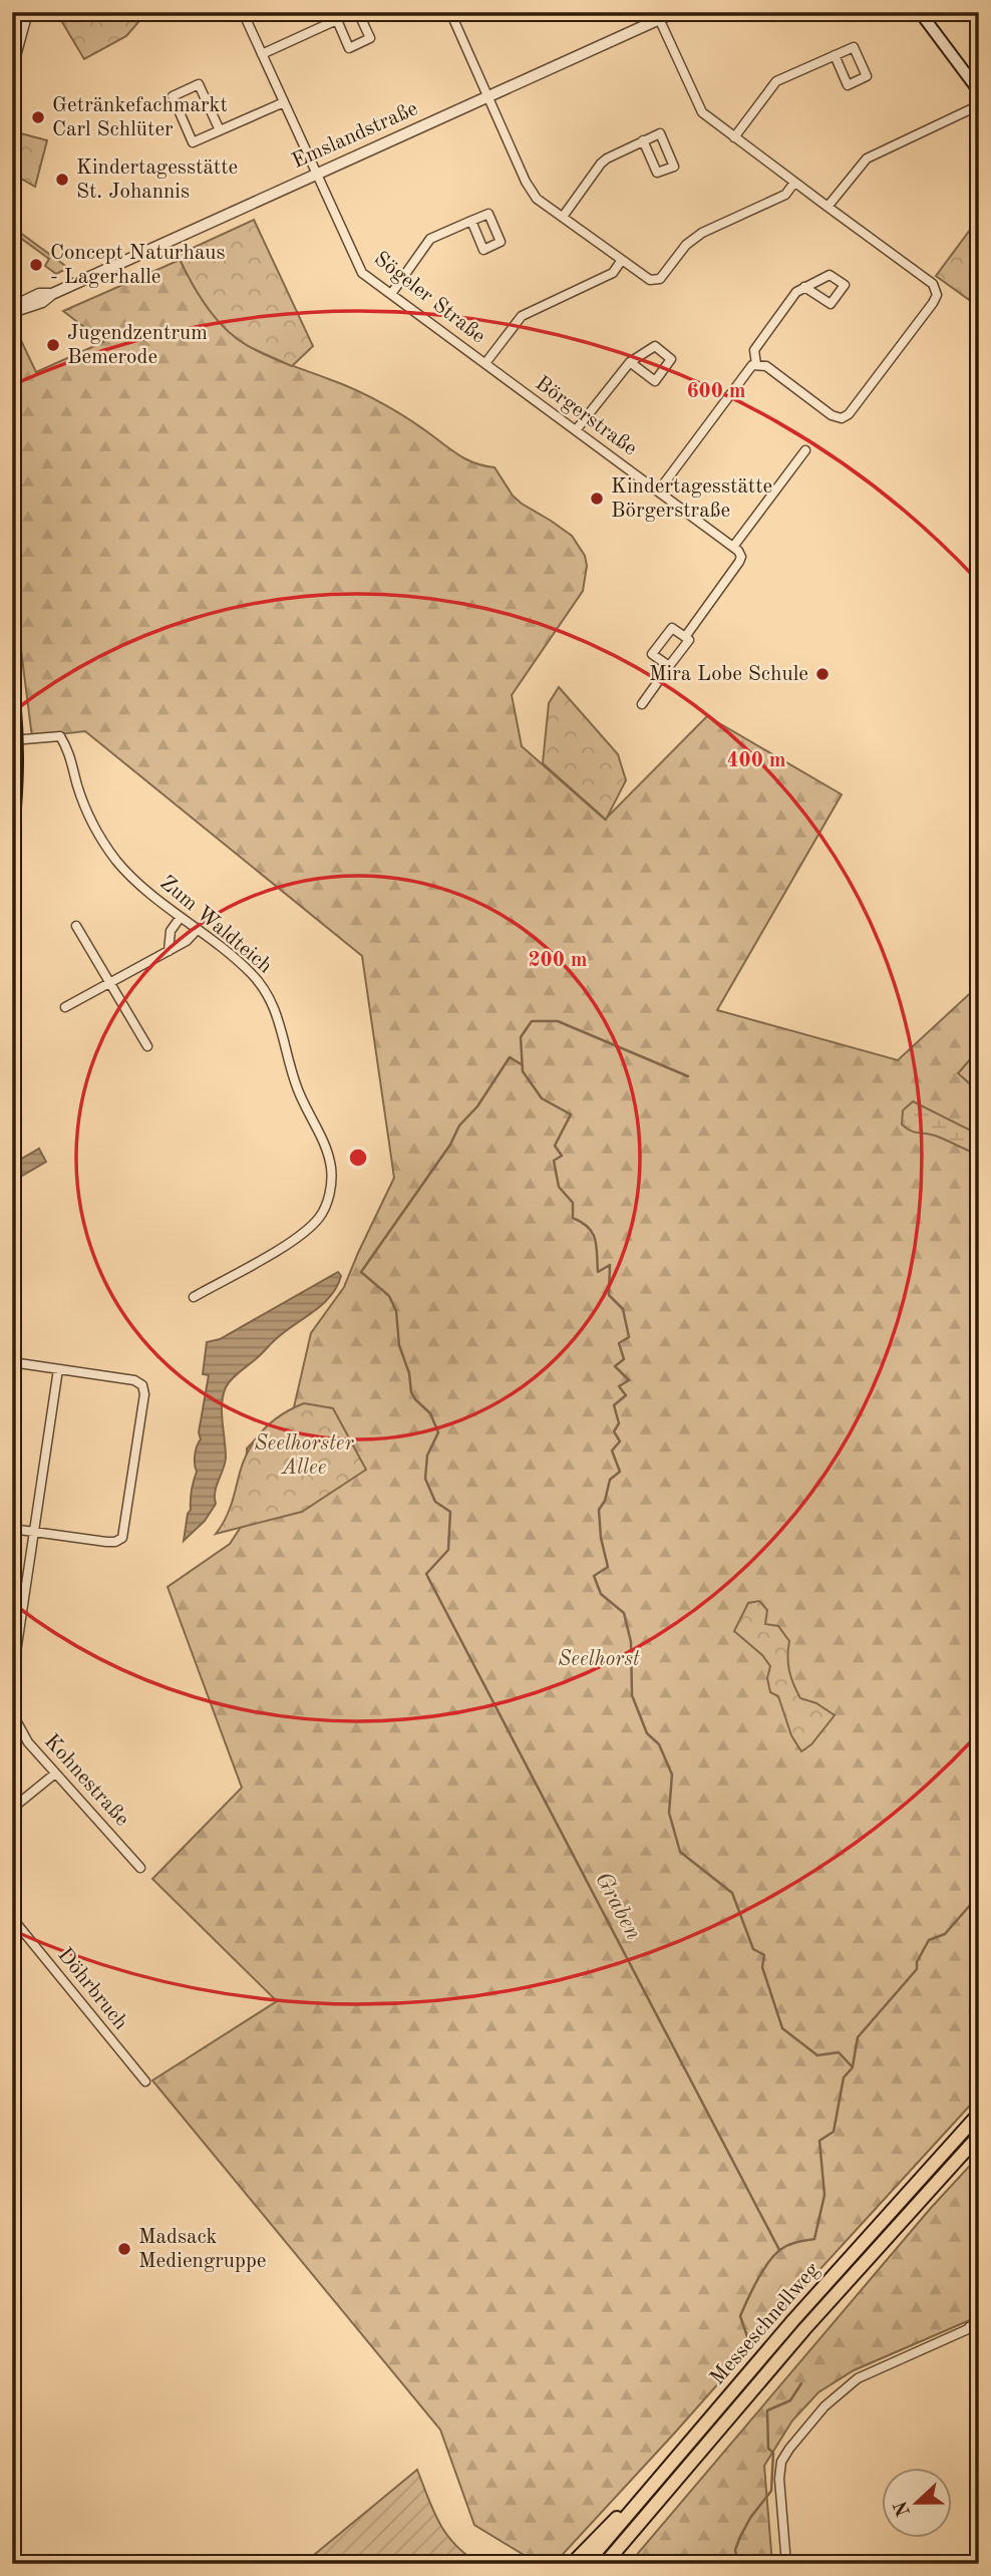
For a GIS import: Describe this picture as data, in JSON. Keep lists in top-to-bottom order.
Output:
{
  "streets": {
    "highway": ["Messeschnellweg"],
    "street": [
      "Emslandstraße",
      "Sögeler Straße",
      "Börgerstraße",
      "Zum Waldteich",
      "Kohnestraße",
      "Döhrbruch"
    ]
  },
  "crossings": [
    ["Emslandstraße", "Sögeler Straße"],
    ["Sögeler Straße", "Börgerstraße"]
  ],
  "water": ["Graben"],
  "parks": ["Seelhorster Allee", "Seelhorst"],
  "places": [
    "Getränkefachmarkt Carl Schlüter",
    "Kindertagesstätte St. Johannis",
    "Concept Naturhaus - Lagerhalle",
    "Jugendzentrum Bemerode",
    "Kindertagesstätte Börgerstraße",
    "Mira Lobe Schule",
    "Madsack Mediengruppe"
  ],
  "north": "left",
  "rings": ["600 m", "400 m", "200 m"]
}
